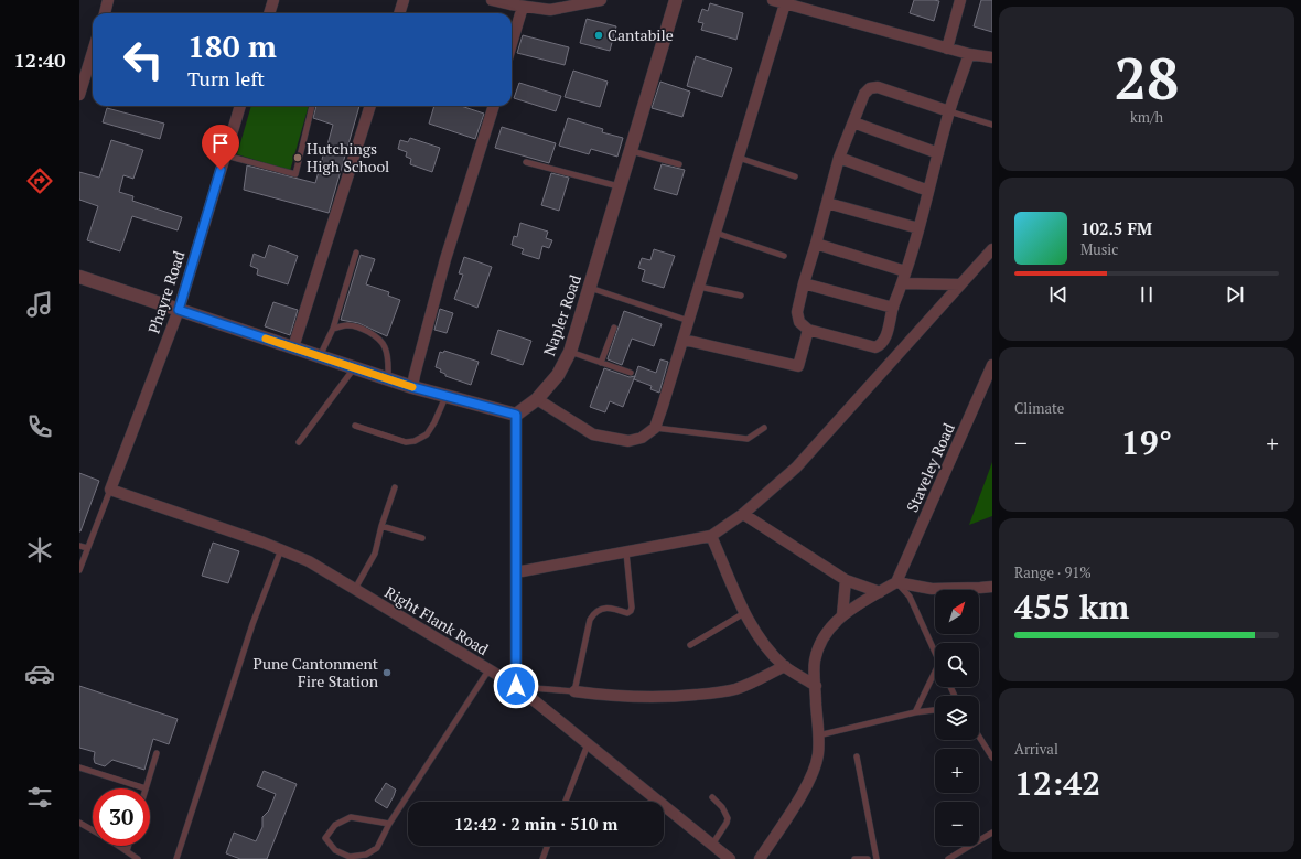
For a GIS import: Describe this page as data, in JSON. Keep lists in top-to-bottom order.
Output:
{
  "streets": {
    "street": [
      "Phayre Road",
      "Napler Road",
      "Staveley Road",
      "Right Flank Road"
    ]
  },
  "crossings": [
    ["Phayre Road", "Right Flank Road"]
  ],
  "places": ["Cantabile", "Hutchings High School", "Pune Cantonment Fire Station"],
  "north": "top right",
  "page": {
    "tabs": "12:40",
    "tile": [
      ["28", "km/h"],
      "Climate",
      ["Range · 91%", "455 km"],
      ["Arrival", "12:42"]
    ],
    "turn": ["180 m", "Turn left"],
    "song": ["102.5 FM", "Music"],
    "heat": ["−", "19°", "+"],
    "map_buttons": ["+", "−"],
    "limit": "30",
    "trip": "12:42 · 2 min · 510 m"
  }
}
